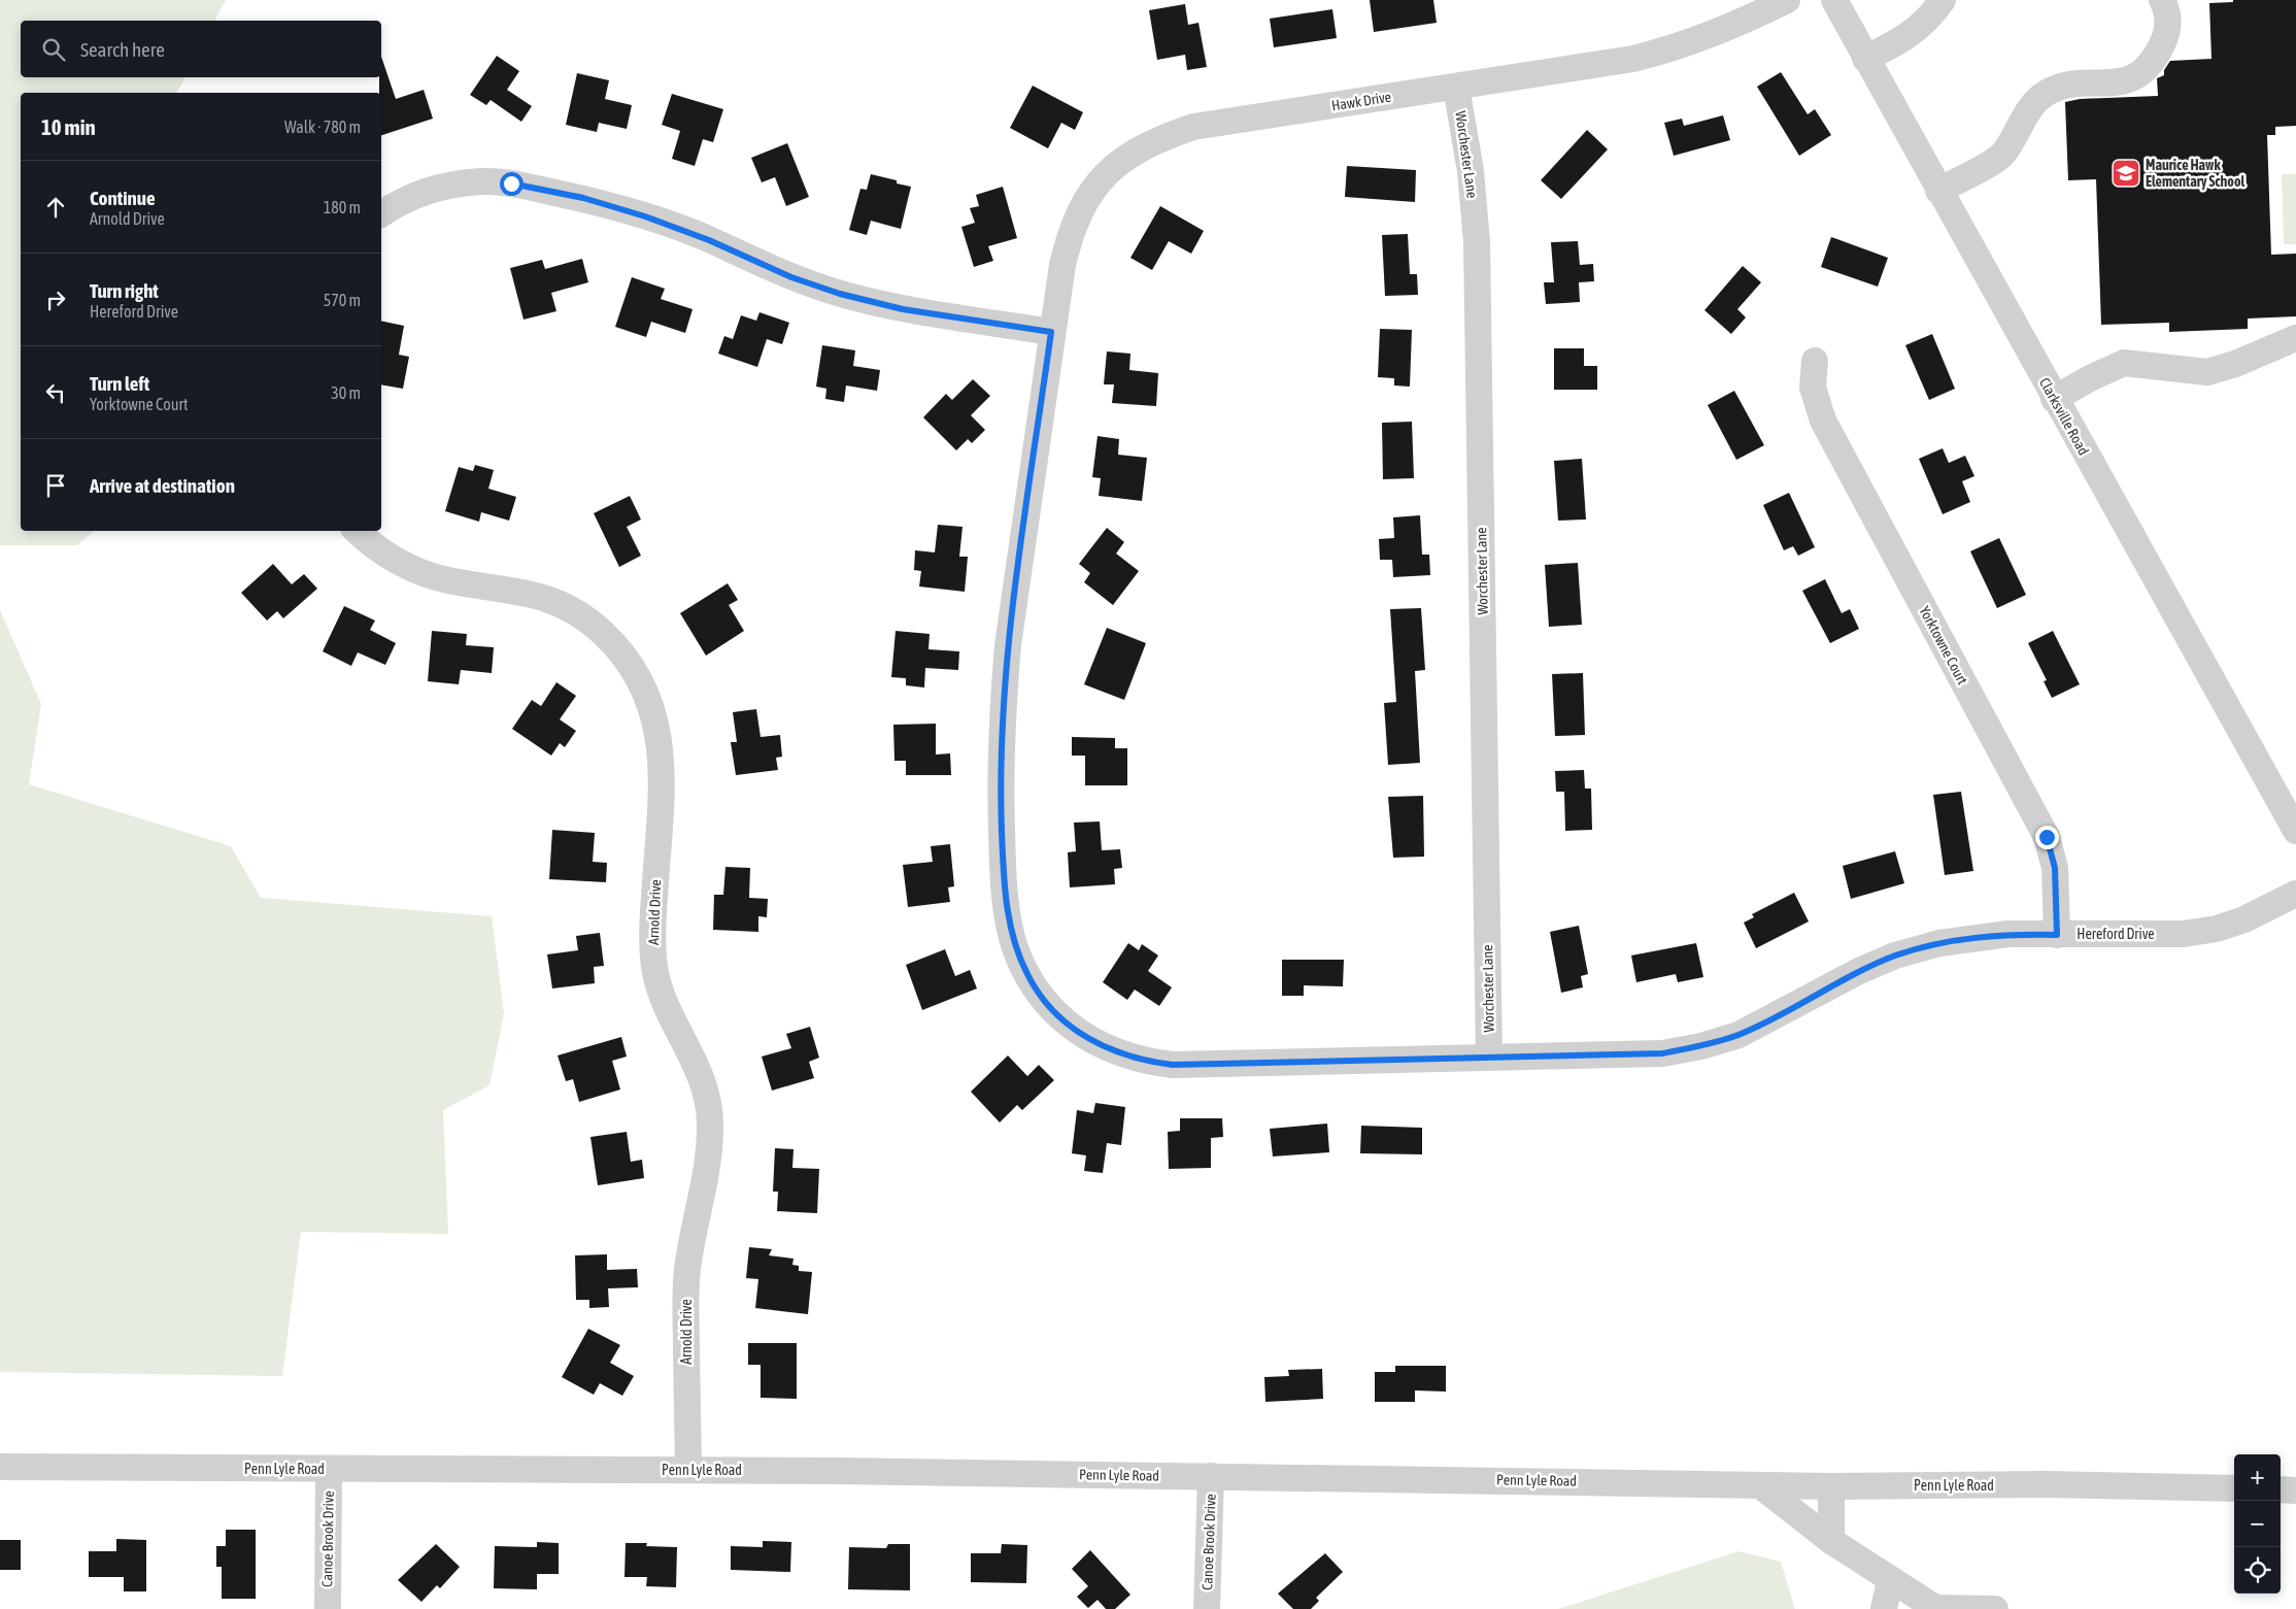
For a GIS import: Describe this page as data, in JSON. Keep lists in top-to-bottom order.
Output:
{
  "streets": {
    "street": [
      "Hawk Drive",
      "Worchester Lane",
      "Clarksville Road",
      "Yorktowne Court",
      "Arnold Drive",
      "Hereford Drive",
      "Penn Lyle Road",
      "Canoe Brook Drive"
    ]
  },
  "crossings": [
    ["Hawk Drive", "Worchester Lane"],
    ["Hawk Drive", "Hereford Drive"],
    ["Worchester Lane", "Hereford Drive"],
    ["Yorktowne Court", "Hereford Drive"],
    ["Arnold Drive", "Penn Lyle Road"],
    ["Penn Lyle Road", "Canoe Brook Drive"]
  ],
  "places": {
    "school or university": ["Maurice Hawk Elementary School"]
  },
  "page": {
    "search": "Search here",
    "heading": ["10 min", "Walk · 780 m"],
    "list": [
      ["Continue", "Arnold Drive", "180 m"],
      ["Turn right", "Hereford Drive", "570 m"],
      ["Turn left", "Yorktowne Court", "30 m"],
      "Arrive at destination"
    ],
    "map_buttons": ["+", "−"]
  }
}
